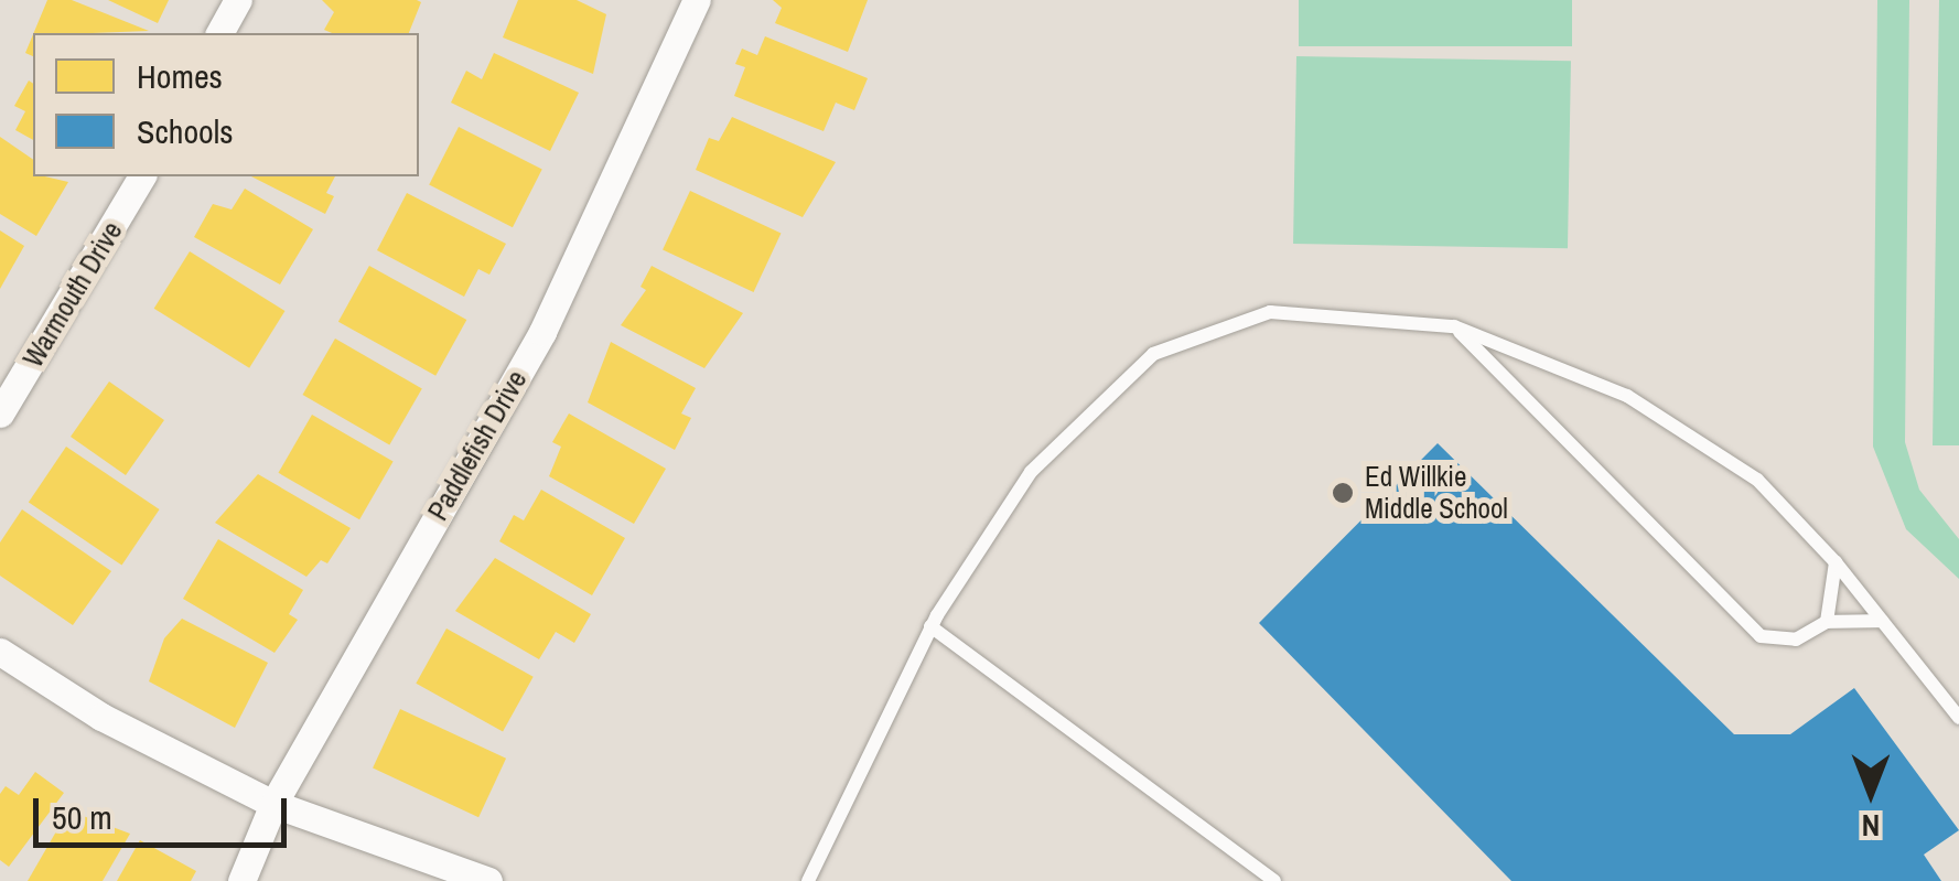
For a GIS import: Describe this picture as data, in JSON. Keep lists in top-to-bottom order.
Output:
{
  "streets": {
    "street": ["Warmouth Drive", "Paddlefish Drive"]
  },
  "places": ["Ed Willkie Middle School"],
  "legend": ["Homes", "Schools"],
  "scale_bar": "50 m",
  "north": "bottom"
}
